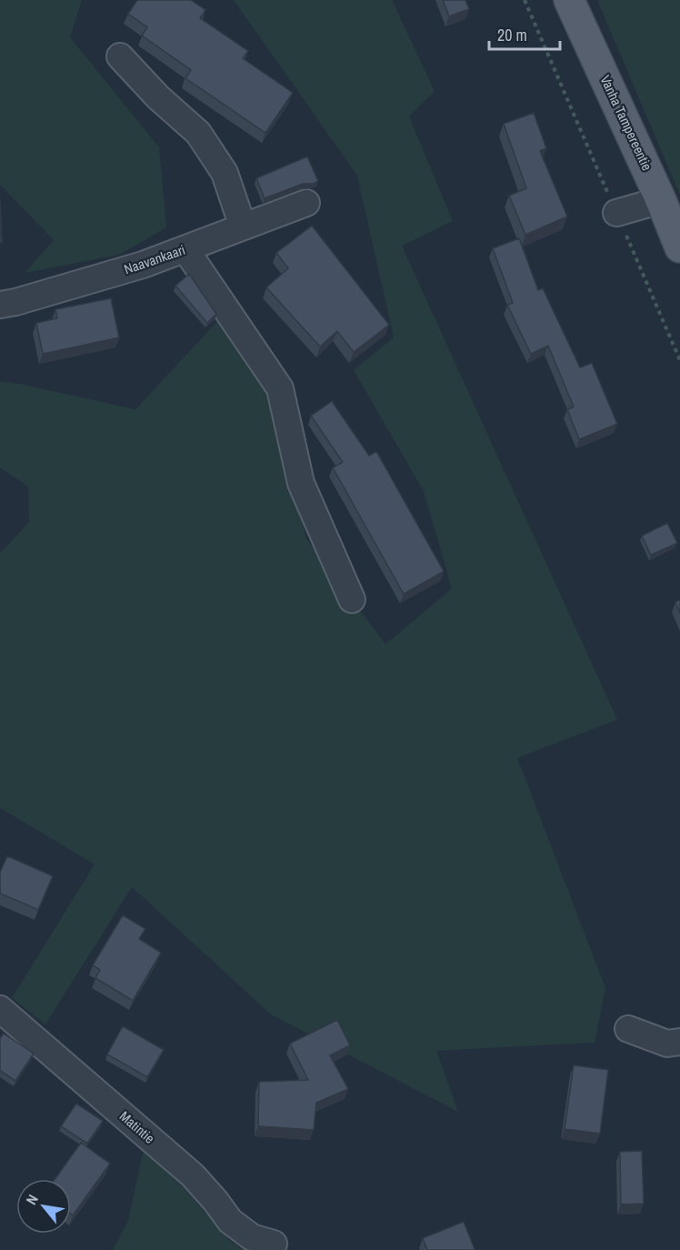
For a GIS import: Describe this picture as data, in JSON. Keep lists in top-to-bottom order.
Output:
{
  "streets": {
    "main road": ["Vanha Tampereentie"],
    "street": ["Naavankaari", "Matintie"]
  },
  "scale_bar": "20 m",
  "north": "top left"
}
